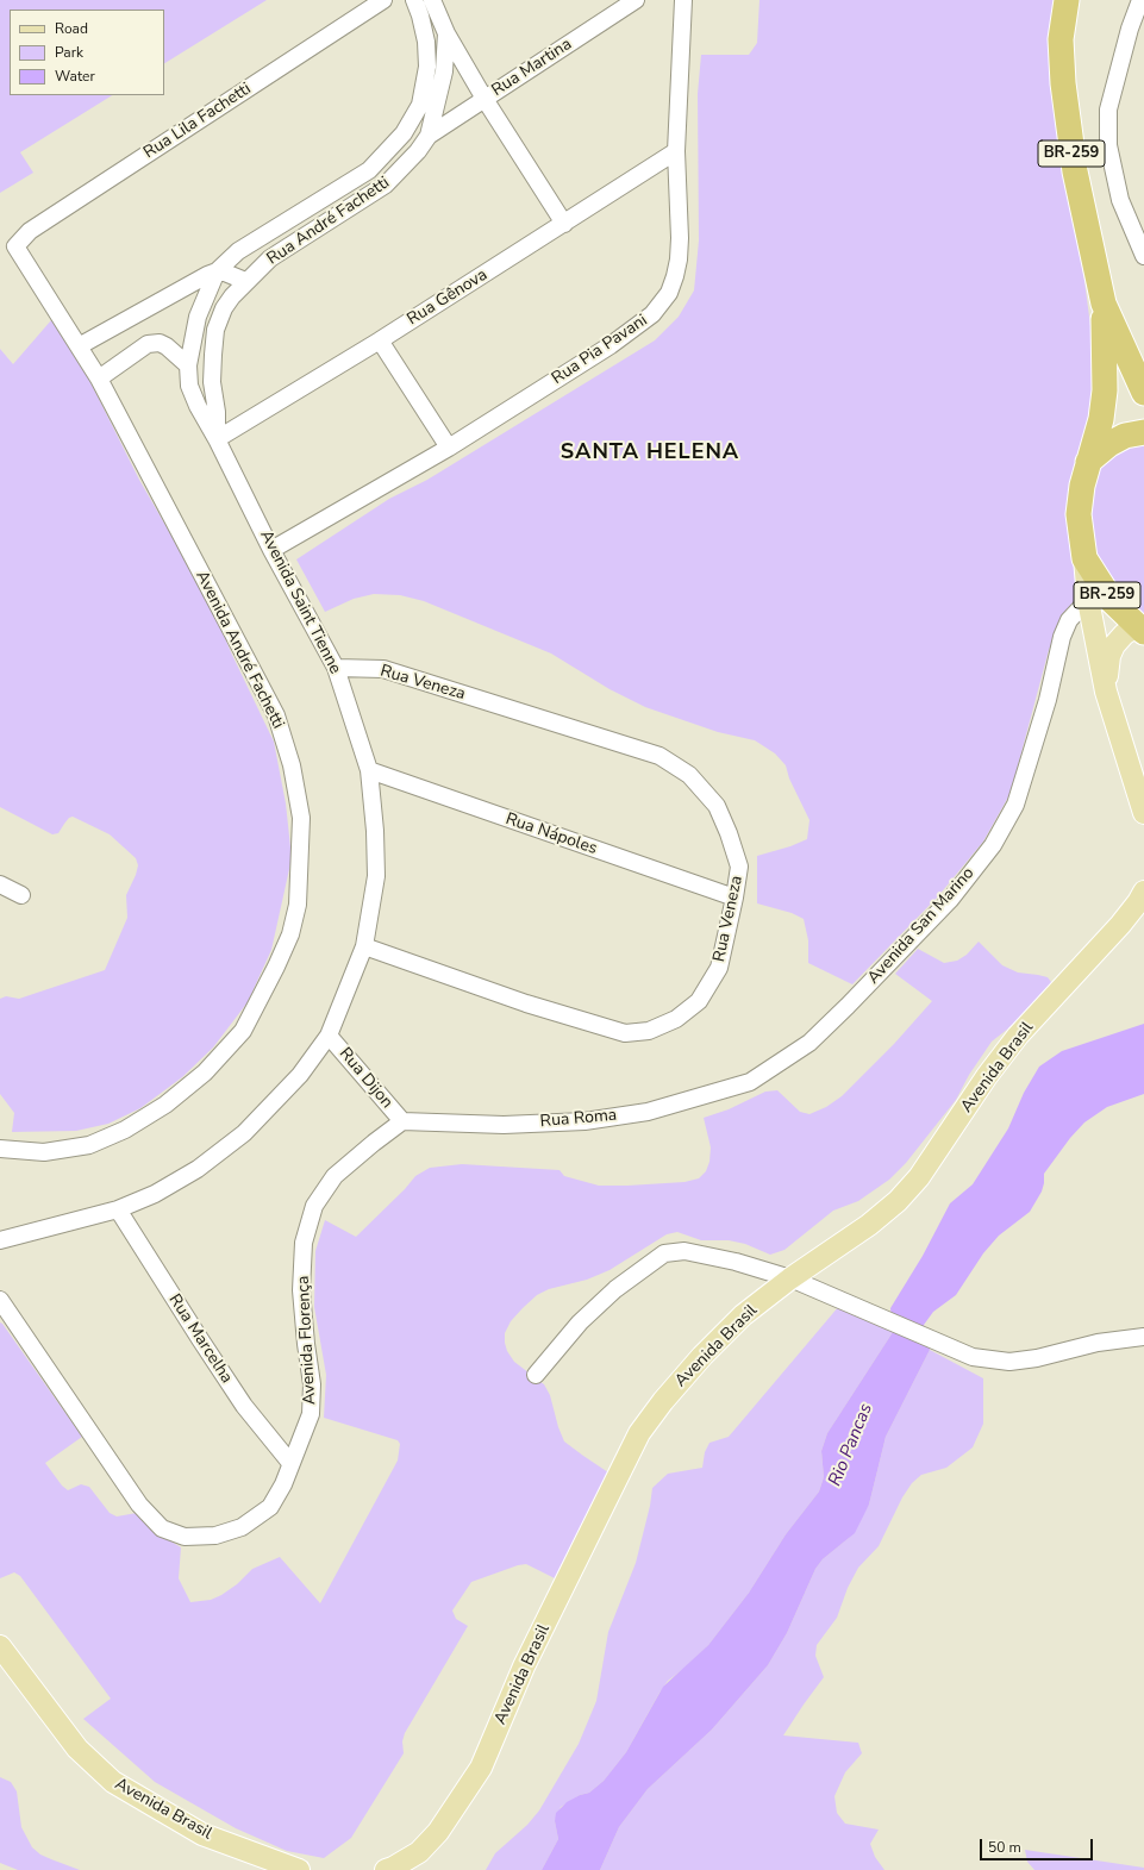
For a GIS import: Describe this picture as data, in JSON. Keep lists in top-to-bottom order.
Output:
{
  "streets": {
    "highway": ["BR-259"],
    "main road": ["Avenida Brasil"],
    "street": [
      "Rua Martina",
      "Rua Lila Fachetti",
      "Rua André Fachetti",
      "Rua Gênova",
      "Rua Pia Pavani",
      "Avenida Saint Tienne",
      "Avenida André Fachetti",
      "Rua Veneza",
      "Rua Nápoles",
      "Avenida San Marino",
      "Rua Dijon",
      "Rua Roma",
      "Rua Marcelha",
      "Avenida Florença"
    ]
  },
  "crossings": [
    ["Rua Martina", "Rua André Fachetti"],
    ["Rua Lila Fachetti", "Avenida André Fachetti"],
    ["Rua André Fachetti", "Avenida Saint Tienne"],
    ["Rua Gênova", "Rua Pia Pavani"],
    ["Rua Gênova", "Avenida Saint Tienne"],
    ["Rua Pia Pavani", "Avenida Saint Tienne"],
    ["Avenida Saint Tienne", "Rua Veneza"],
    ["Avenida Saint Tienne", "Rua Nápoles"],
    ["Avenida Saint Tienne", "Rua Dijon"],
    ["Avenida Saint Tienne", "Rua Marcelha"],
    ["Rua Veneza", "Rua Nápoles"],
    ["Avenida San Marino", "Rua Roma"],
    ["Rua Dijon", "Rua Roma"],
    ["Rua Dijon", "Avenida Florença"],
    ["Rua Roma", "Avenida Florença"],
    ["Rua Marcelha", "Avenida Florença"]
  ],
  "districts": ["SANTA HELENA"],
  "water": ["Rio Pancas"],
  "legend": ["Road", "Park", "Water"],
  "scale_bar": "50 m"
}
